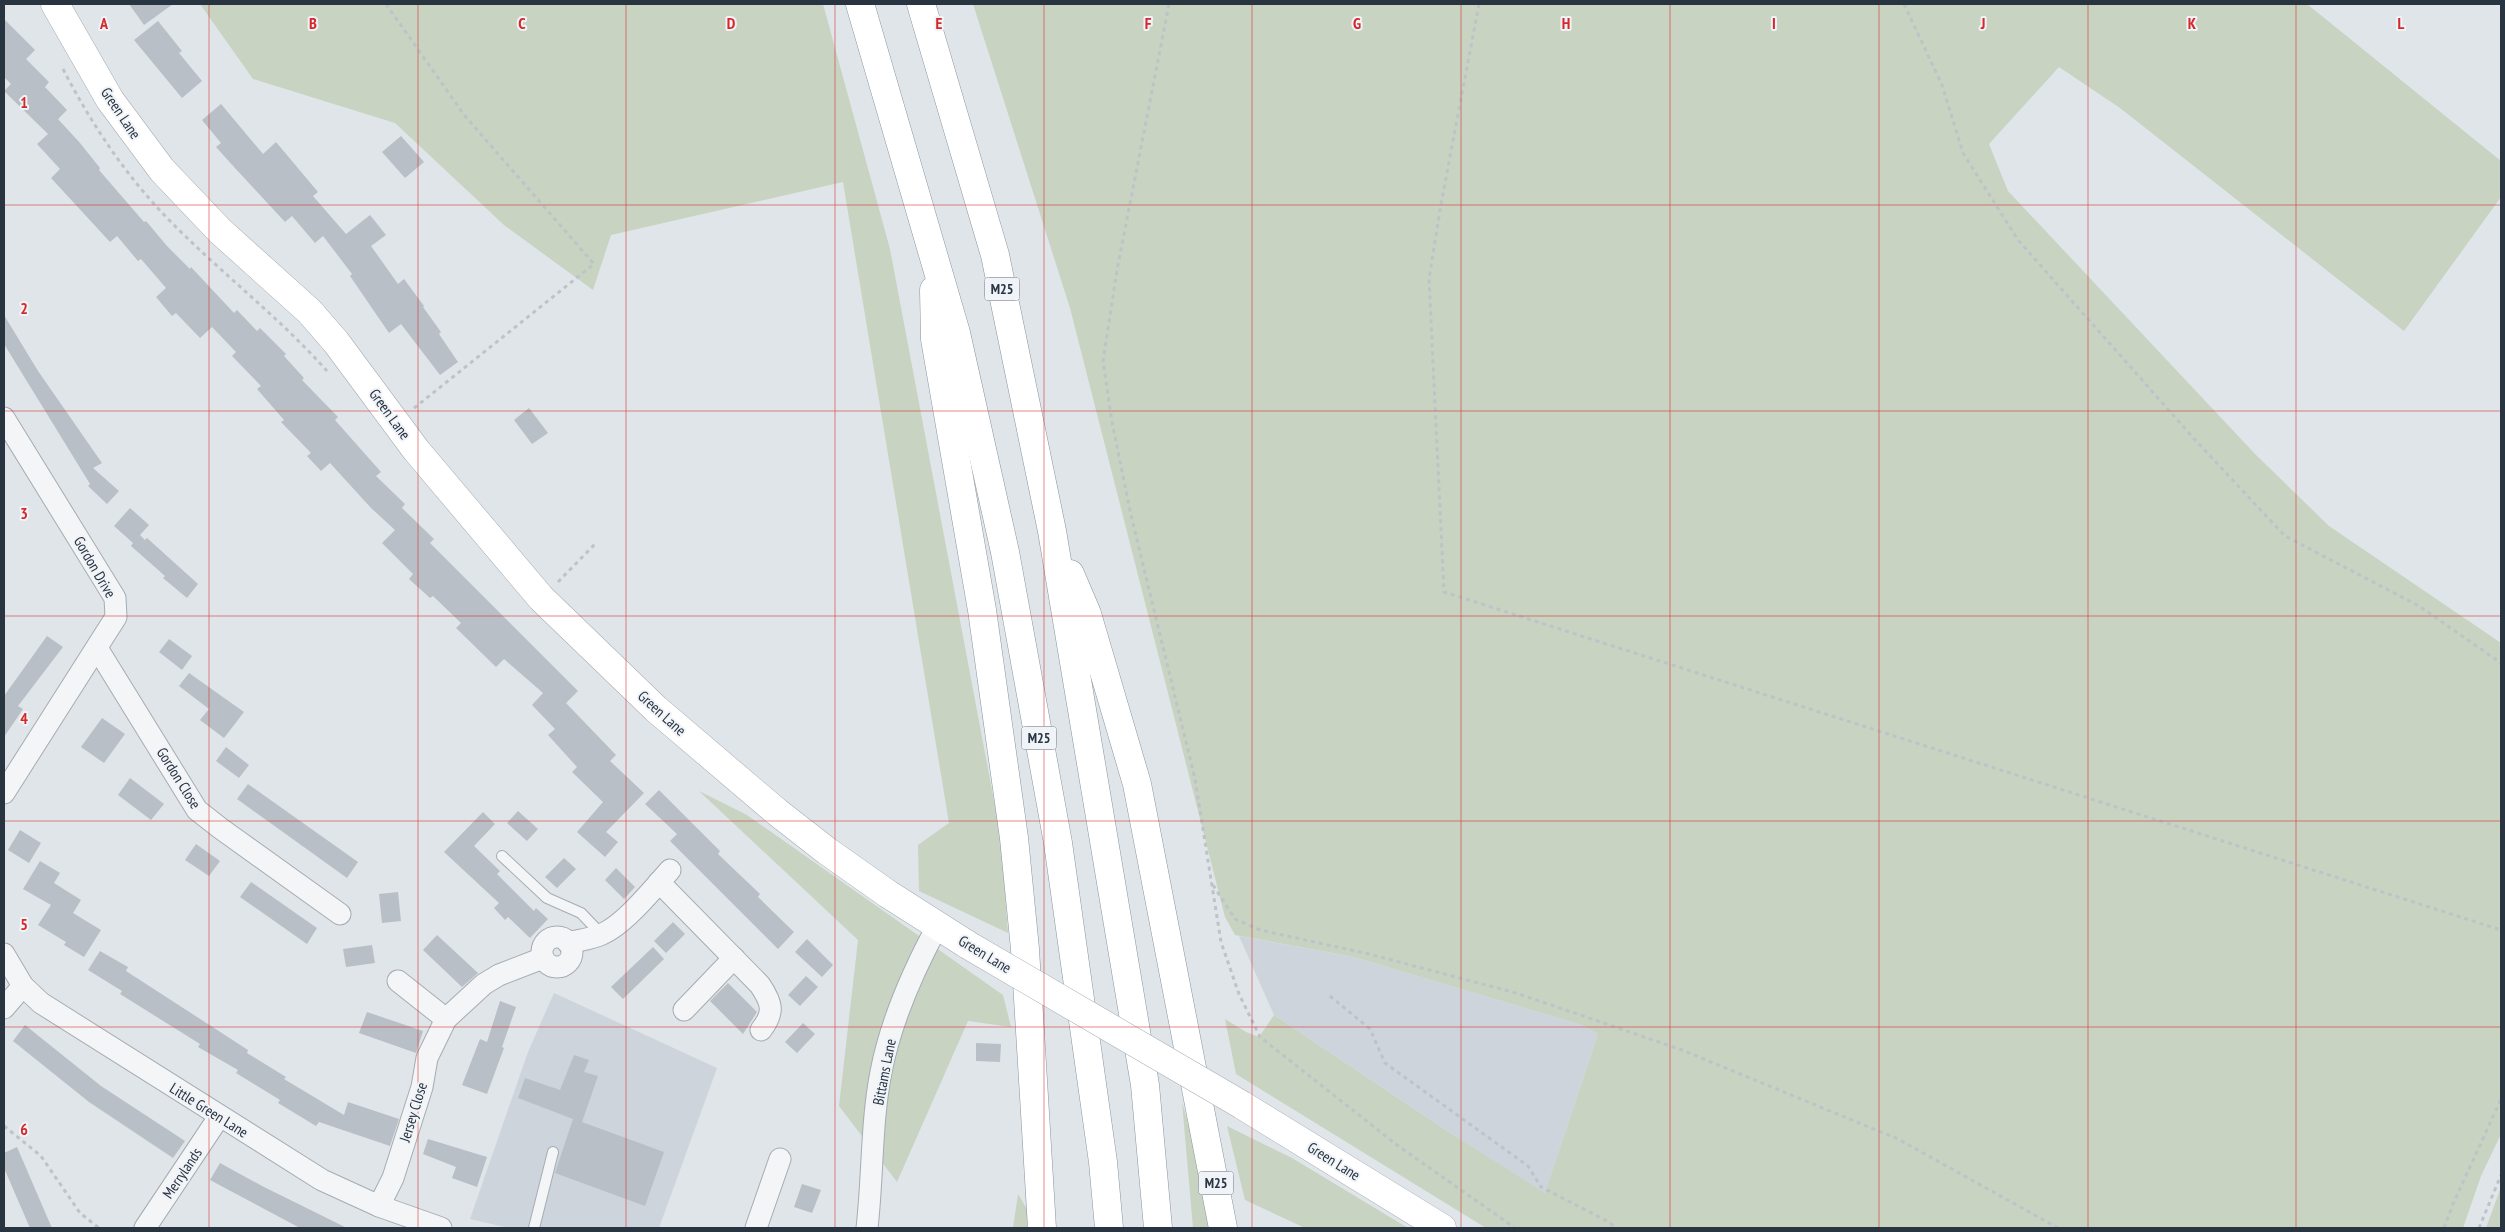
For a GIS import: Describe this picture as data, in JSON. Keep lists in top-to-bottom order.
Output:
{
  "streets": {
    "main road": ["Green Lane", "M25"],
    "street": [
      "Gordon Drive",
      "Gordon Close",
      "Bittams Lane",
      "Little Green Lane",
      "Jersey Close",
      "Merrylands"
    ]
  },
  "crossings": [
    ["Green Lane", "Bittams Lane"],
    ["Gordon Drive", "Gordon Close"],
    ["Little Green Lane", "Jersey Close"],
    ["Little Green Lane", "Merrylands"]
  ],
  "grid": {
    "columns": [
      "A",
      "B",
      "C",
      "D",
      "E",
      "F",
      "G",
      "H",
      "I",
      "J",
      "K",
      "L"
    ],
    "rows": [
      "1",
      "2",
      "3",
      "4",
      "5",
      "6"
    ]
  }
}
